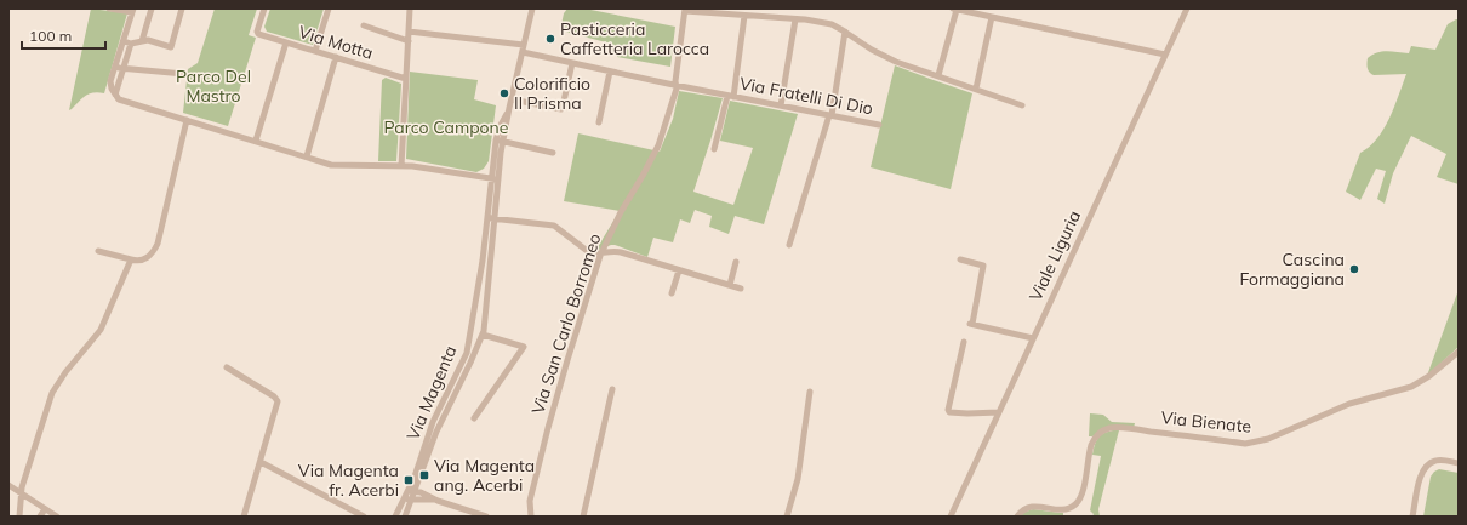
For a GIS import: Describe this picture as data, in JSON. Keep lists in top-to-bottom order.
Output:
{
  "streets": {
    "street": [
      "Via Motta",
      "Via Fratelli Di Dio",
      "Viale Liguria",
      "Via San Carlo Borromeo",
      "Via Magenta",
      "Via Bienate"
    ]
  },
  "crossings": [
    ["Via Fratelli Di Dio", "Via San Carlo Borromeo"],
    ["Via Fratelli Di Dio", "Via Magenta"]
  ],
  "parks": ["Parco Del Mastro", "Parco Campone"],
  "places": {
    "other": ["Pasticceria Caffetteria Larocca", "Colorificio Il Prisma", "Cascina Formaggiana"],
    "transit": ["Via Magenta ang. Acerbi", "Via Magenta fr. Acerbi"]
  },
  "scale_bar": "100 m"
}
